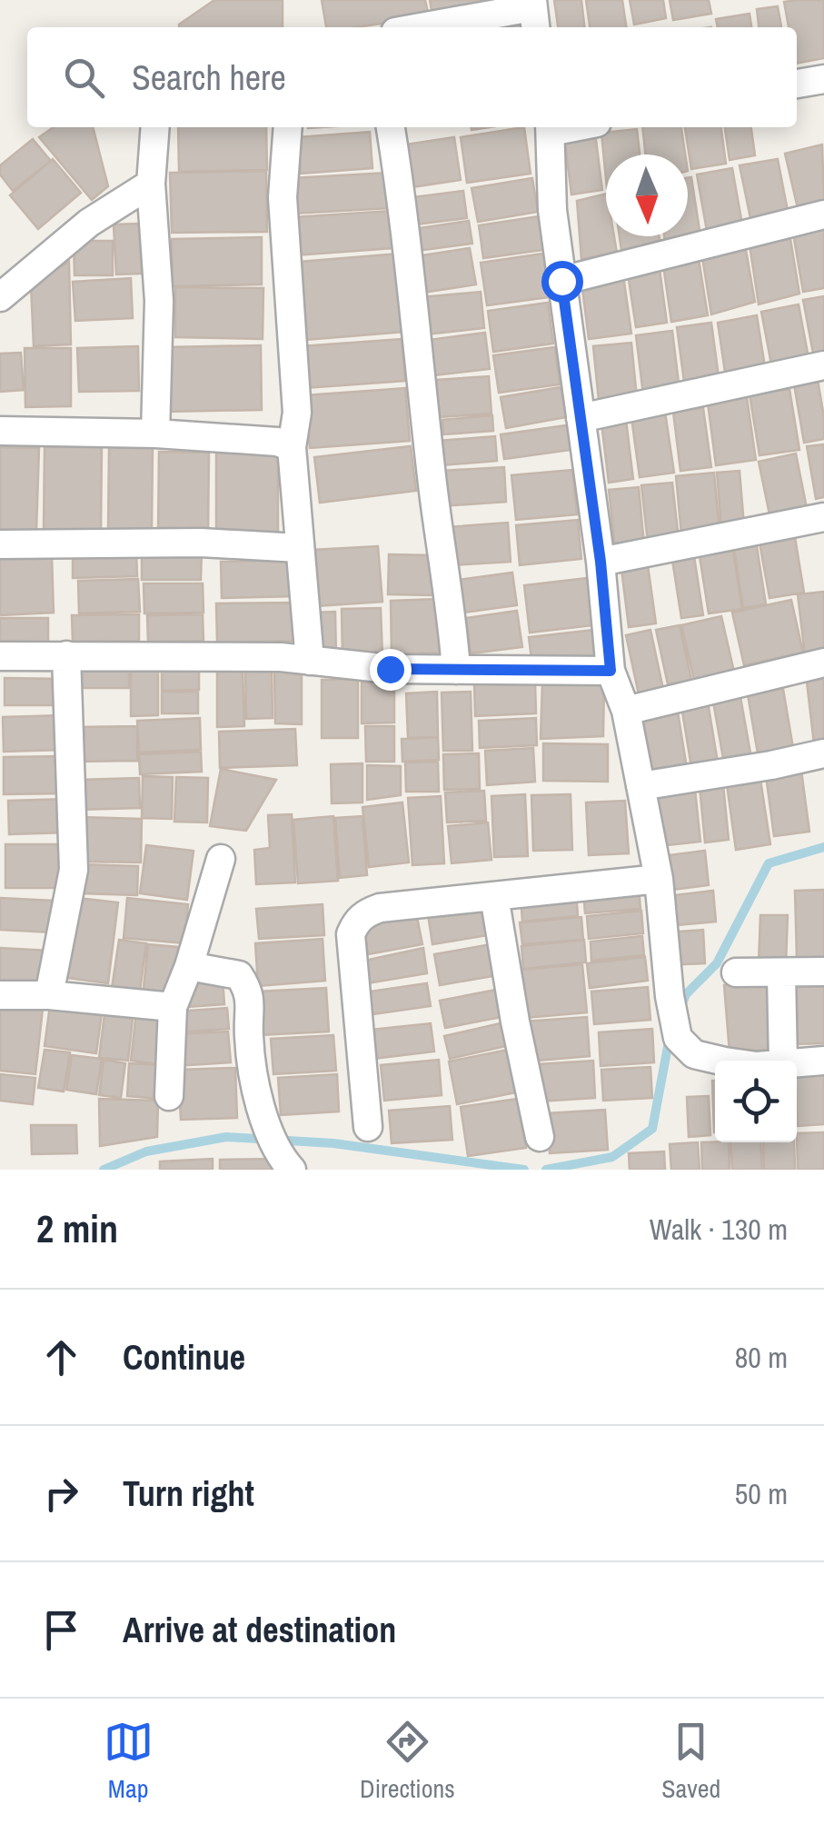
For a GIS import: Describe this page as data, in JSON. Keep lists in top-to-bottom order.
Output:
{
  "north": "bottom",
  "page": {
    "search": "Search here",
    "heading": ["2 min", "Walk · 130 m"],
    "list": [
      ["Continue", "80 m"],
      ["Turn right", "50 m"],
      "Arrive at destination"
    ],
    "nav": ["Map", "Directions", "Saved"]
  }
}
